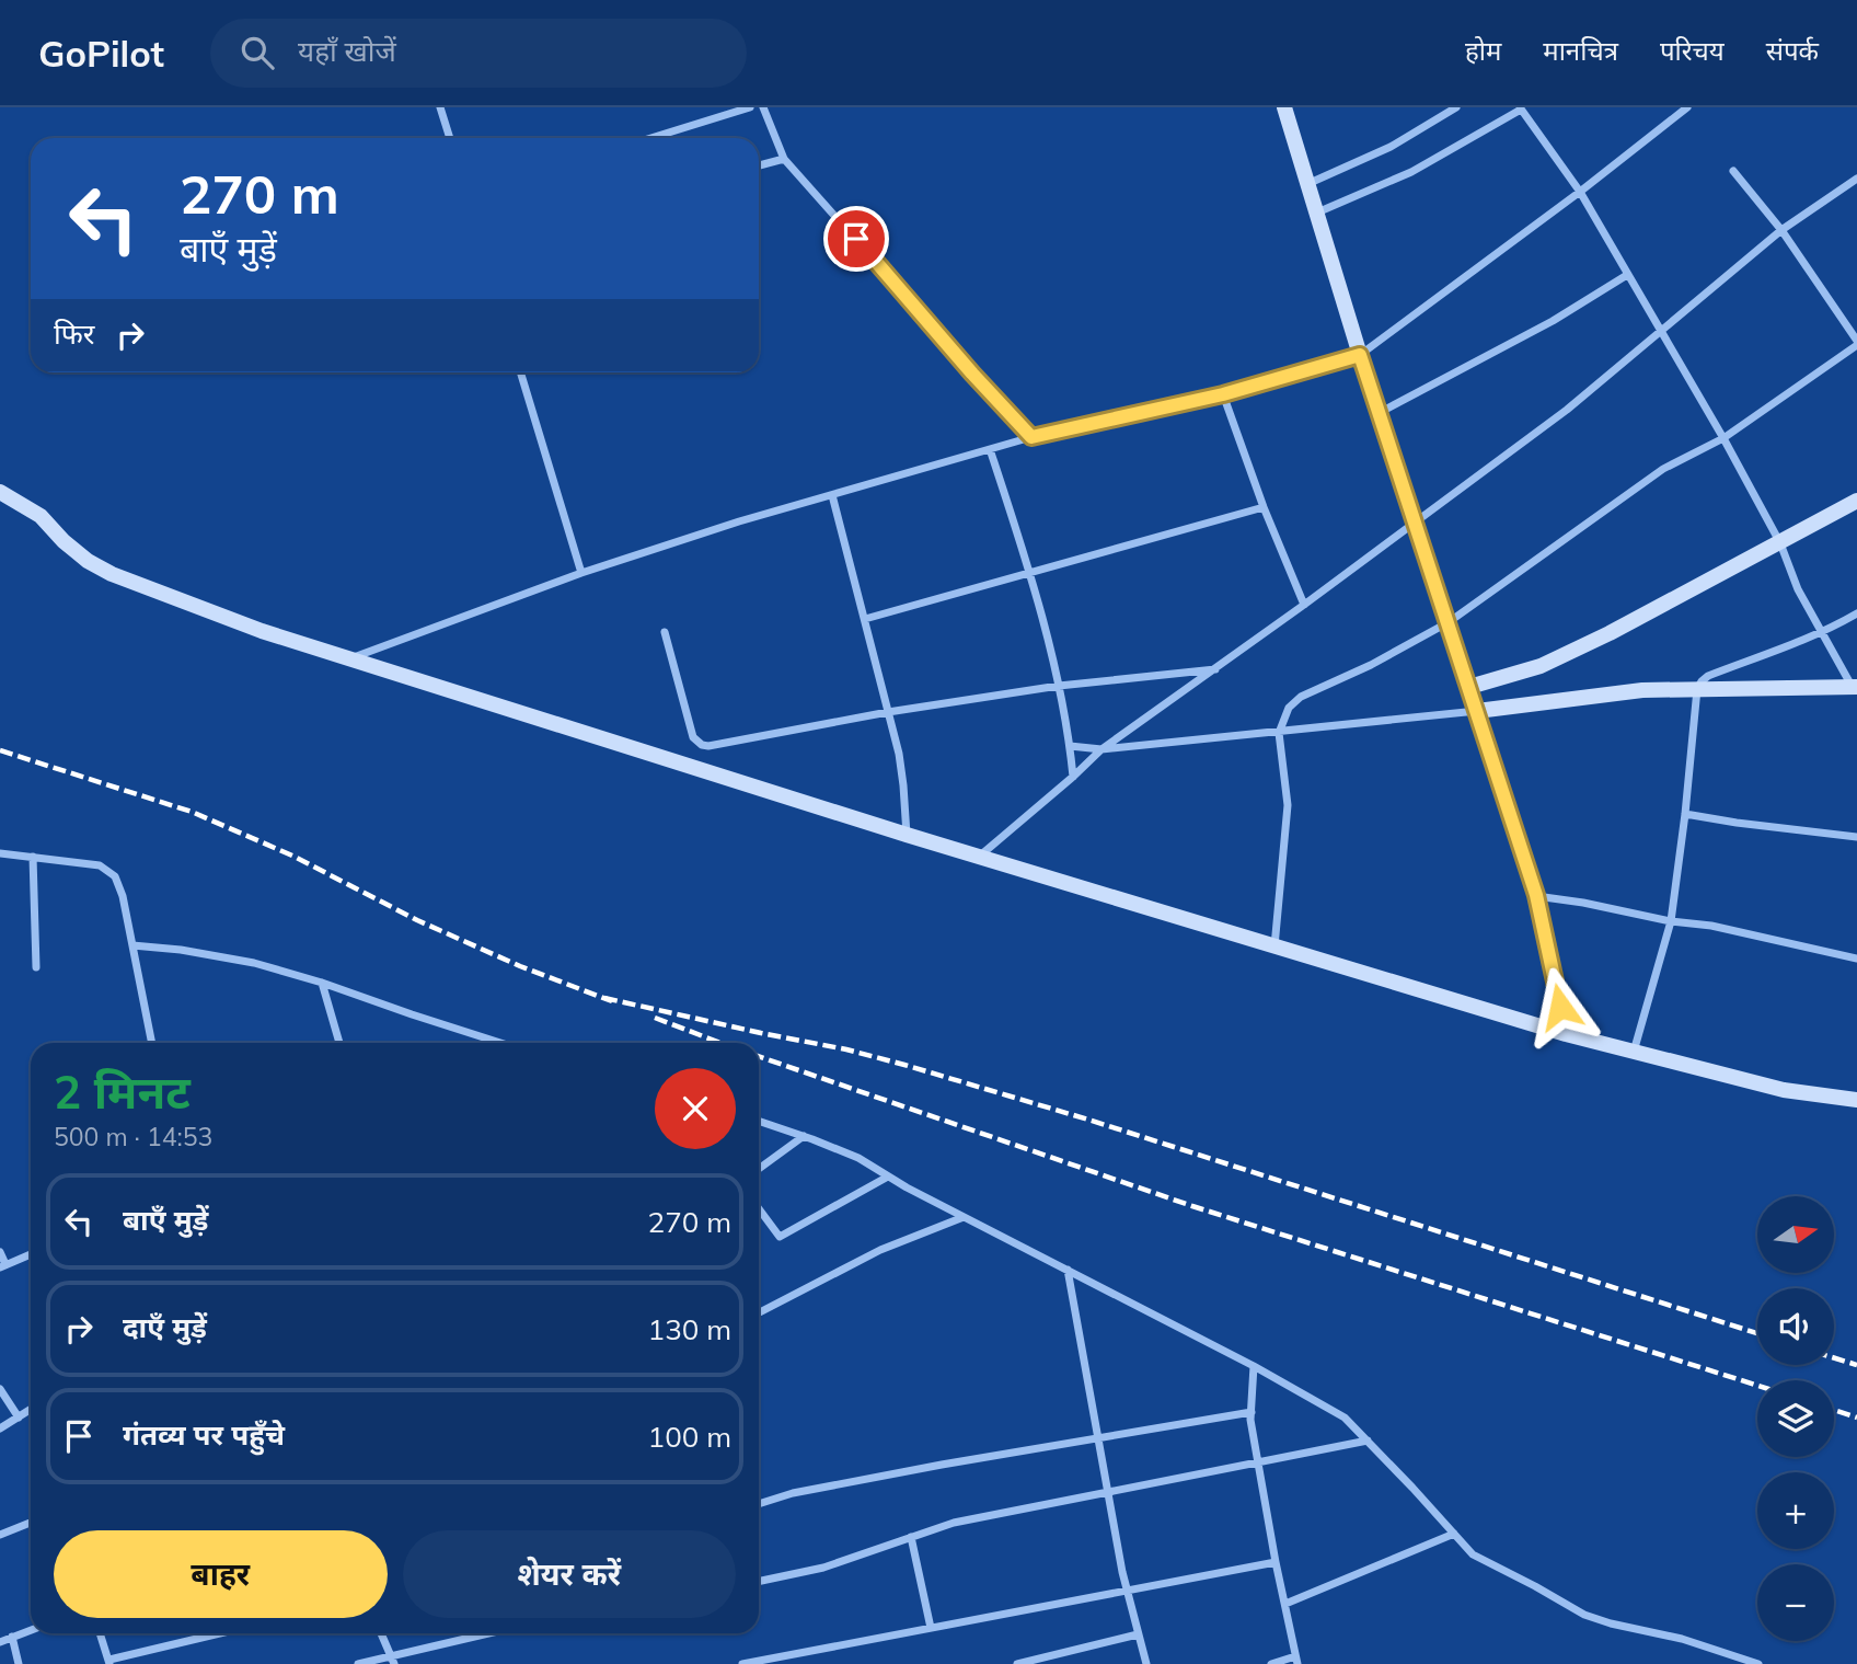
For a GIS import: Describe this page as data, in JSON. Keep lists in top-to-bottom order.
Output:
{
  "north": "right",
  "page": {
    "header": "GoPilot",
    "search": "यहाँ खोजें",
    "nav": [
      "होम",
      "मानचित्र",
      "परिचय",
      "संपर्क"
    ],
    "turn": ["270 m", "बाएँ मुड़ें"],
    "then": "फिर",
    "heading": ["2 मिनट", "500 m · 14:53"],
    "list": [
      {
        "name": "बाएँ मुड़ें",
        "value": "270 m"
      },
      {
        "name": "दाएँ मुड़ें",
        "value": "130 m"
      },
      {
        "name": "गंतव्य पर पहुँचे",
        "value": "100 m"
      }
    ],
    "map_buttons": ["+", "−"],
    "buttons": ["बाहर", "शेयर करें"]
  }
}
